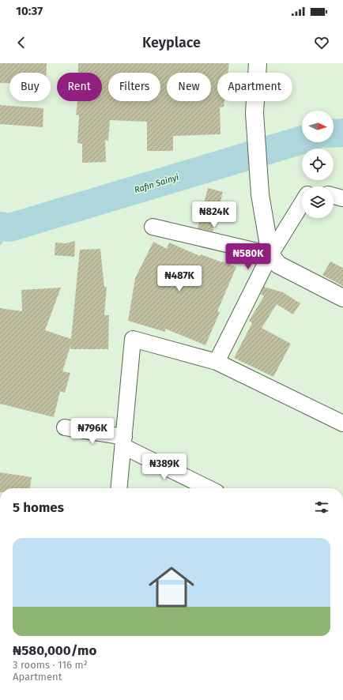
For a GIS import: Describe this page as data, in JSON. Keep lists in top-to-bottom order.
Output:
{
  "water": ["Rafin Sainyi"],
  "north": "right",
  "page": {
    "status": "10:37",
    "header": "Keyplace",
    "chip": [
      "Buy",
      "Rent",
      "Filters",
      "New",
      "Apartment"
    ],
    "price": [
      "₦824K",
      "₦580K",
      "₦487K",
      "₦796K",
      "₦389K"
    ],
    "heading": "5 homes",
    "list": [
      {
        "name": "₦580,000/mo",
        "note": "3 rooms · 116 m² · Apartment"
      }
    ]
  }
}
